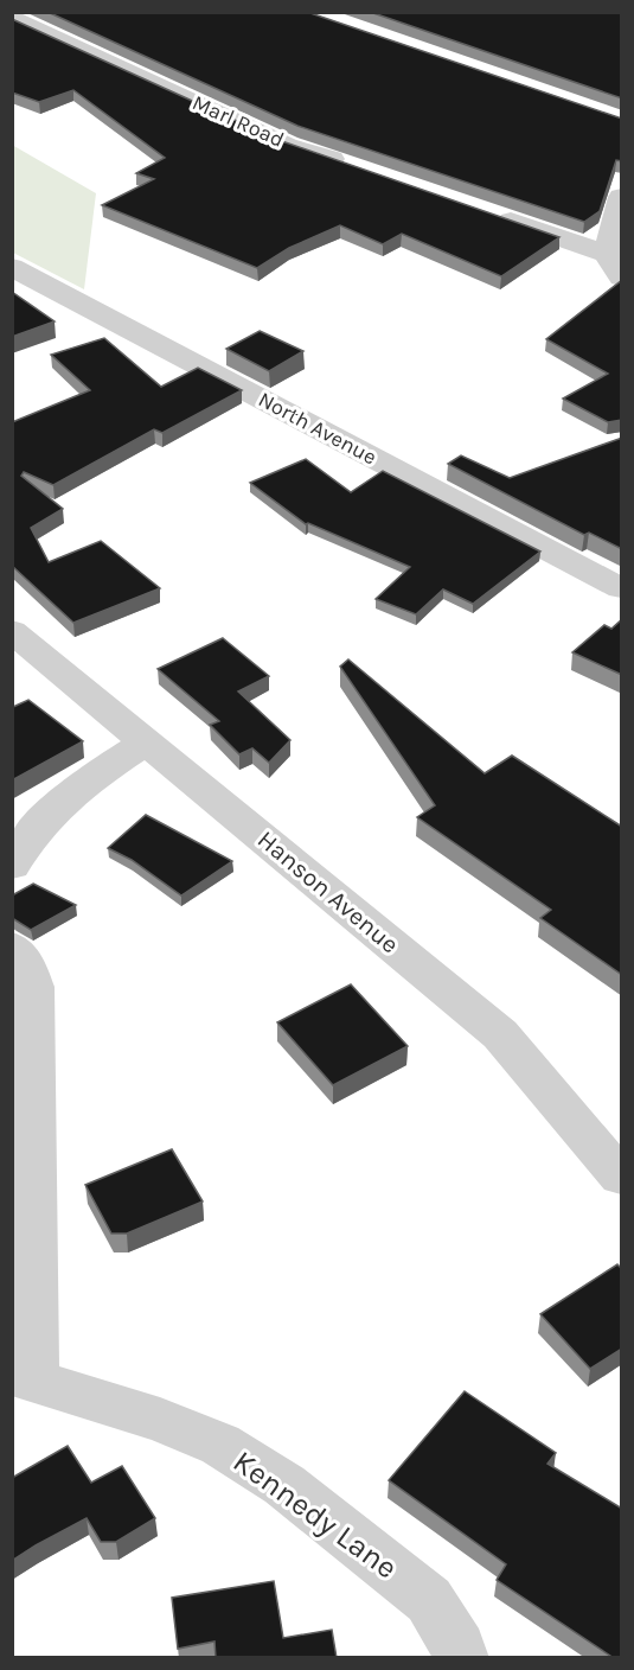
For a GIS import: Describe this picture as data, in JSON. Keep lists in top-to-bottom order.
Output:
{
  "streets": {
    "street": [
      "Marl Road",
      "North Avenue",
      "Hanson Avenue",
      "Kennedy Lane"
    ]
  }
}
